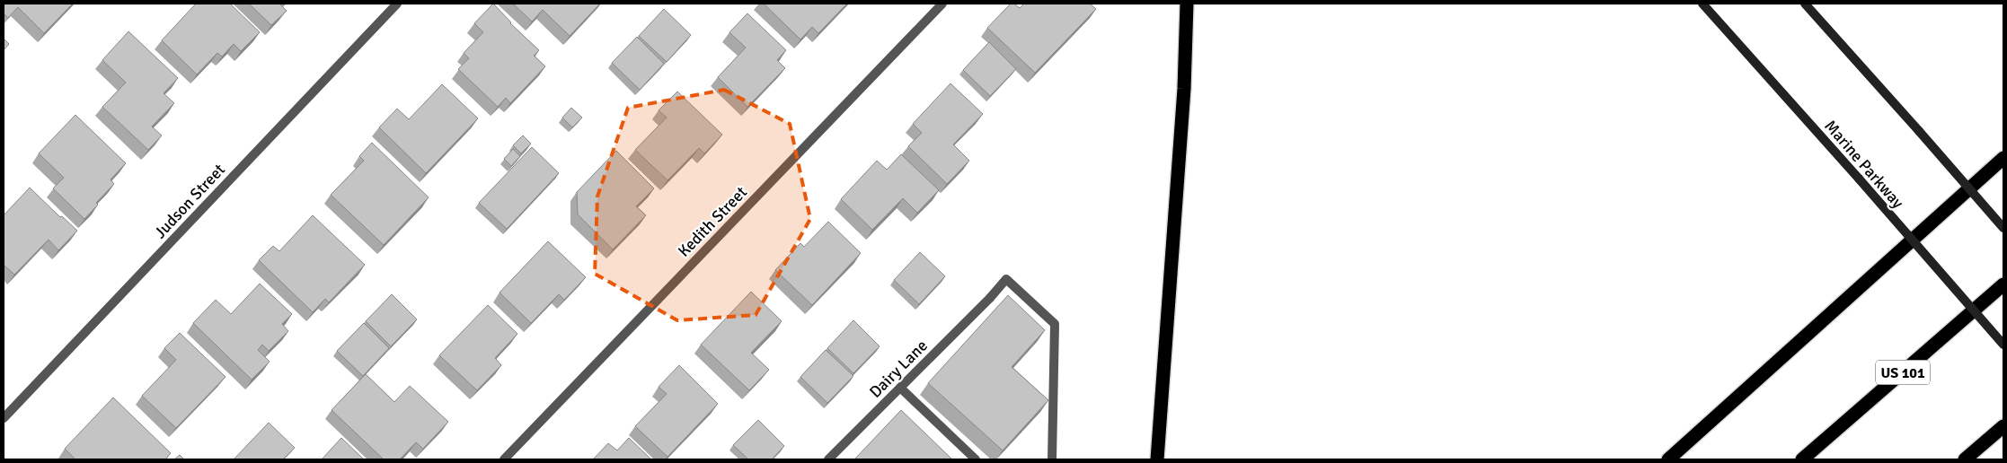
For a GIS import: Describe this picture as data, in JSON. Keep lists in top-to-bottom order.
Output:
{
  "streets": {
    "highway": ["US 101"],
    "main road": ["Marine Parkway"],
    "street": ["Judson Street", "Kedith Street", "Dairy Lane"]
  }
}
